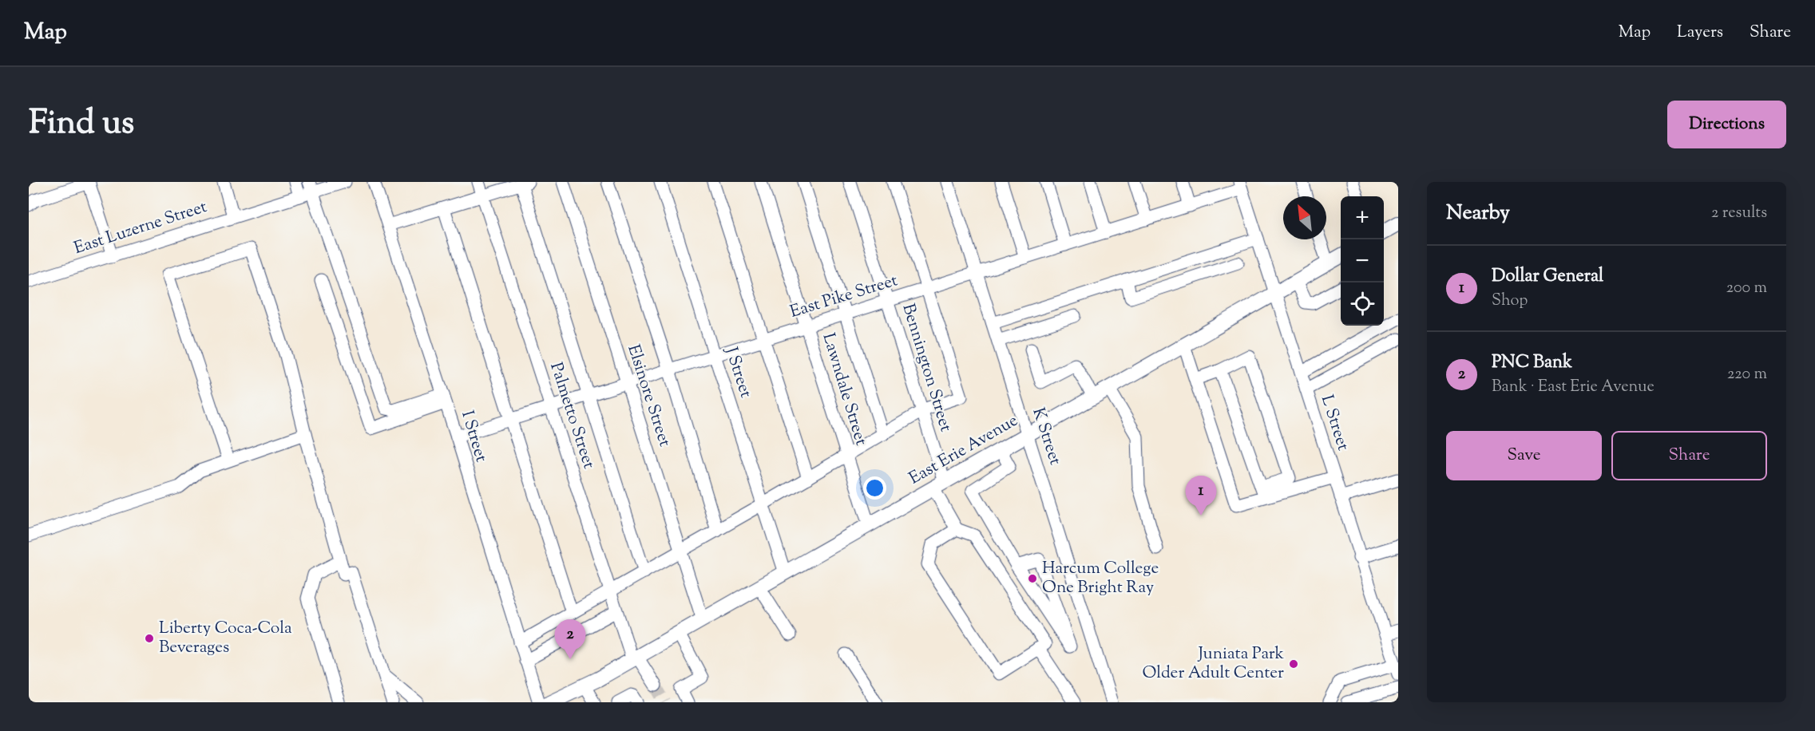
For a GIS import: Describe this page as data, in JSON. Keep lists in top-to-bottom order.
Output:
{
  "streets": {
    "main road": ["East Erie Avenue"],
    "street": [
      "East Luzerne Street",
      "East Pike Street",
      "Bennington Street",
      "J Street",
      "Lawndale Street",
      "Elsinore Street",
      "Palmetto Street",
      "L Street",
      "I Street",
      "K Street"
    ]
  },
  "crossings": [
    ["East Pike Street", "Bennington Street"],
    ["East Pike Street", "J Street"],
    ["East Pike Street", "Lawndale Street"],
    ["East Pike Street", "Elsinore Street"],
    ["East Pike Street", "Palmetto Street"],
    ["East Pike Street", "L Street"],
    ["East Pike Street", "I Street"],
    ["East Pike Street", "K Street"],
    ["Bennington Street", "East Erie Avenue"],
    ["J Street", "East Erie Avenue"],
    ["Lawndale Street", "East Erie Avenue"],
    ["Elsinore Street", "East Erie Avenue"],
    ["Palmetto Street", "East Erie Avenue"],
    ["L Street", "East Erie Avenue"],
    ["K Street", "East Erie Avenue"]
  ],
  "places": ["Harcum College One Bright Ray", "Liberty Coca-Cola Beverages", "Juniata Park Older Adult Center"],
  "north": "top left",
  "page": {
    "header": "Map",
    "nav": ["Map", "Layers", "Share"],
    "title": "Find us",
    "buttons": [
      "Directions",
      ["Save", "Share"]
    ],
    "heading": ["Nearby", "2 results"],
    "map_buttons": ["+", "−"],
    "list": [
      {
        "mark": "1",
        "name": "Dollar General",
        "note": "Shop",
        "value": "200 m"
      },
      {
        "mark": "2",
        "name": "PNC Bank",
        "note": "Bank · East Erie Avenue",
        "value": "220 m"
      }
    ],
    "pins": ["1", "2"]
  }
}
